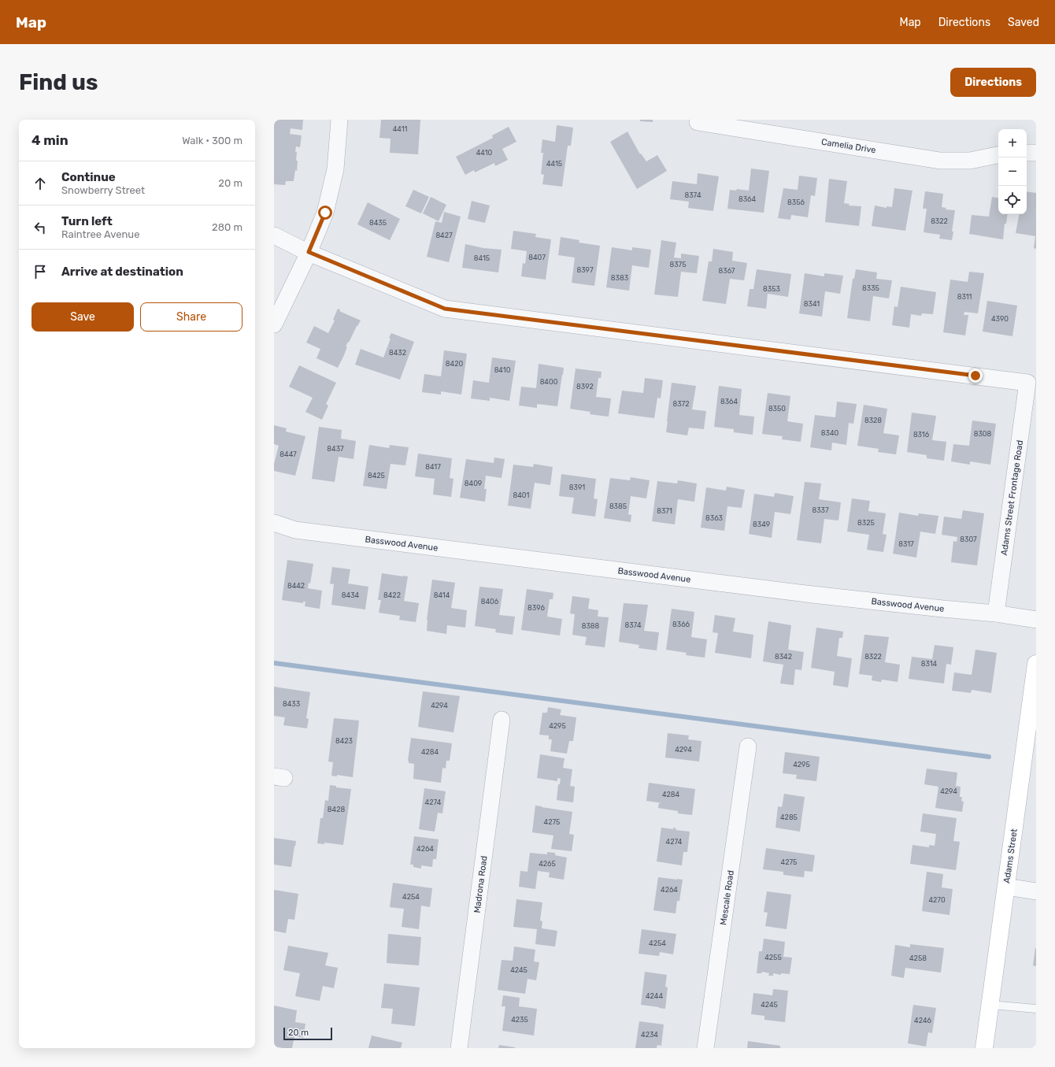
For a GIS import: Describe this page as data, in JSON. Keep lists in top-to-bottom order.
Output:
{
  "streets": {
    "main road": ["Adams Street"],
    "street": [
      "Camelia Drive",
      "Adams Street Frontage Road",
      "Basswood Avenue",
      "Madrona Road",
      "Mescale Road"
    ]
  },
  "crossings": [
    ["Adams Street Frontage Road", "Basswood Avenue"]
  ],
  "house_numbers": [
    "4411",
    "4410",
    "4415",
    "8374",
    "8364",
    "8356",
    "8322",
    "8435",
    "8427",
    "8407",
    "8415",
    "8375",
    "8397",
    "8367",
    "8383",
    "8335",
    "8353",
    "8311",
    "8341",
    "4390",
    "8432",
    "8420",
    "8410",
    "8400",
    "8392",
    "8364",
    "8372",
    "8350",
    "8328",
    "8340",
    "8308",
    "8316",
    "8437",
    "8447",
    "8417",
    "8425",
    "8409",
    "8391",
    "8401",
    "8385",
    "8337",
    "8371",
    "8363",
    "8325",
    "8349",
    "8307",
    "8317",
    "8442",
    "8434",
    "8422",
    "8414",
    "8406",
    "8396",
    "8366",
    "8374",
    "8388",
    "8342",
    "8322",
    "8314",
    "8433",
    "4294",
    "4295",
    "8423",
    "4294",
    "4284",
    "4295",
    "4294",
    "4284",
    "4274",
    "8428",
    "4285",
    "4275",
    "4274",
    "4264",
    "4275",
    "4265",
    "4264",
    "4254",
    "4270",
    "4254",
    "4255",
    "4258",
    "4245",
    "4244",
    "4245",
    "4235",
    "4246",
    "4234"
  ],
  "scale_bar": "20 m",
  "page": {
    "header": "Map",
    "nav": ["Map", "Directions", "Saved"],
    "buttons": [
      "Directions",
      ["Save", "Share"]
    ],
    "title": "Find us",
    "heading": ["4 min", "Walk · 300 m"],
    "map_buttons": ["+", "−"],
    "list": [
      ["Continue", "Snowberry Street", "20 m"],
      ["Turn left", "Raintree Avenue", "280 m"],
      "Arrive at destination"
    ],
    "scale": "20 m"
  }
}
